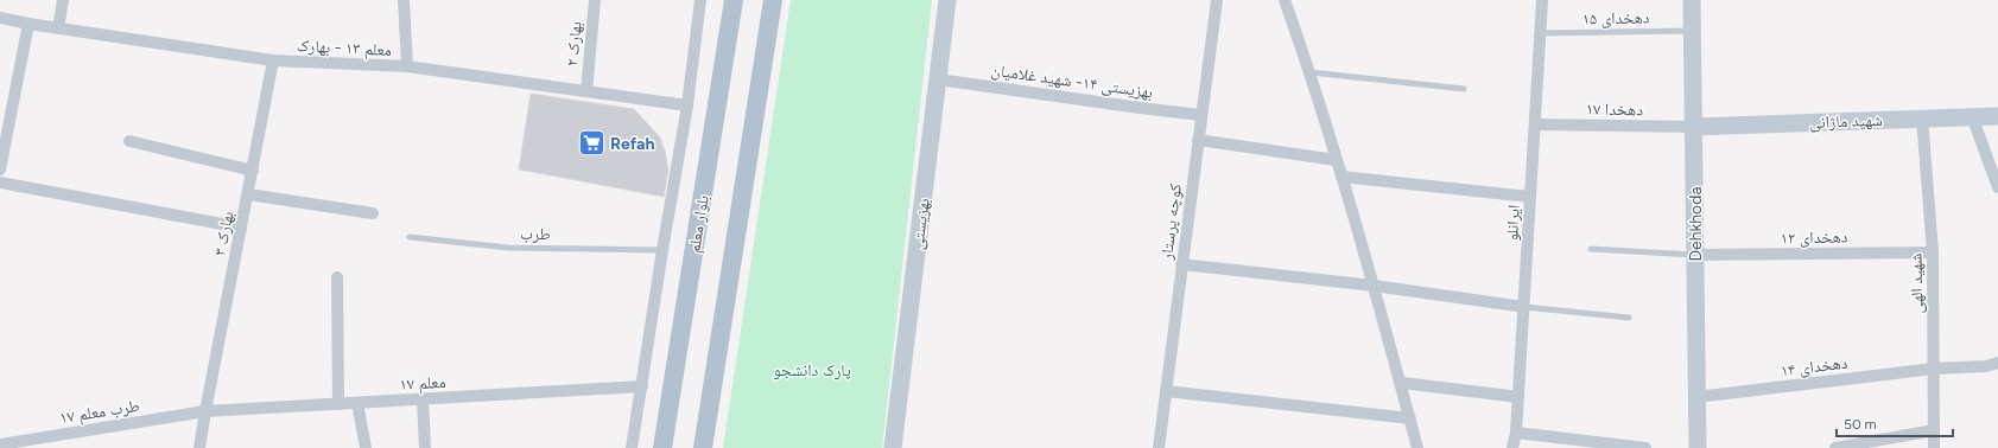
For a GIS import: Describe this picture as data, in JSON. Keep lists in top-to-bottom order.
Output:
{
  "streets": {
    "main road": ["بلوار معلم"],
    "street": [
      "بهارک ۲",
      "معلم ۱۳ - بهارک",
      "بهزیستی ۱۴- شهید غلامیان",
      "دهخدا ۱۷",
      "شهید ماژانی",
      "کوچه پرستار",
      "ایرانلو",
      "بهزیستی",
      "Dehkhoda",
      "بهارک ۳",
      "دهخدای ۱۲",
      "شهید الهی",
      "دهخدای ۱۴",
      "معلم ۱۷",
      "طرب معلم ۱۷"
    ],
    "lane": ["دهخدای ۱۵", "طرب"]
  },
  "crossings": [
    ["دهخدای ۱۵", "ایرانلو"],
    ["دهخدای ۱۵", "Dehkhoda"],
    ["بهارک ۲", "معلم ۱۳ - بهارک"],
    ["معلم ۱۳ - بهارک", "بهارک ۳"],
    ["بهزیستی ۱۴- شهید غلامیان", "کوچه پرستار"],
    ["بهزیستی ۱۴- شهید غلامیان", "بهزیستی"],
    ["دهخدا ۱۷", "شهید ماژانی"],
    ["دهخدا ۱۷", "ایرانلو"],
    ["دهخدا ۱۷", "Dehkhoda"],
    ["شهید ماژانی", "Dehkhoda"],
    ["شهید ماژانی", "شهید الهی"],
    ["Dehkhoda", "دهخدای ۱۲"],
    ["Dehkhoda", "دهخدای ۱۴"],
    ["بهارک ۳", "معلم ۱۷"],
    ["بهارک ۳", "طرب معلم ۱۷"],
    ["دهخدای ۱۲", "شهید الهی"],
    ["شهید الهی", "دهخدای ۱۴"],
    ["معلم ۱۷", "طرب معلم ۱۷"]
  ],
  "parks": ["پارک دانشجو"],
  "places": {
    "supermarket": ["Refah"]
  },
  "scale_bar": "50 m"
}
